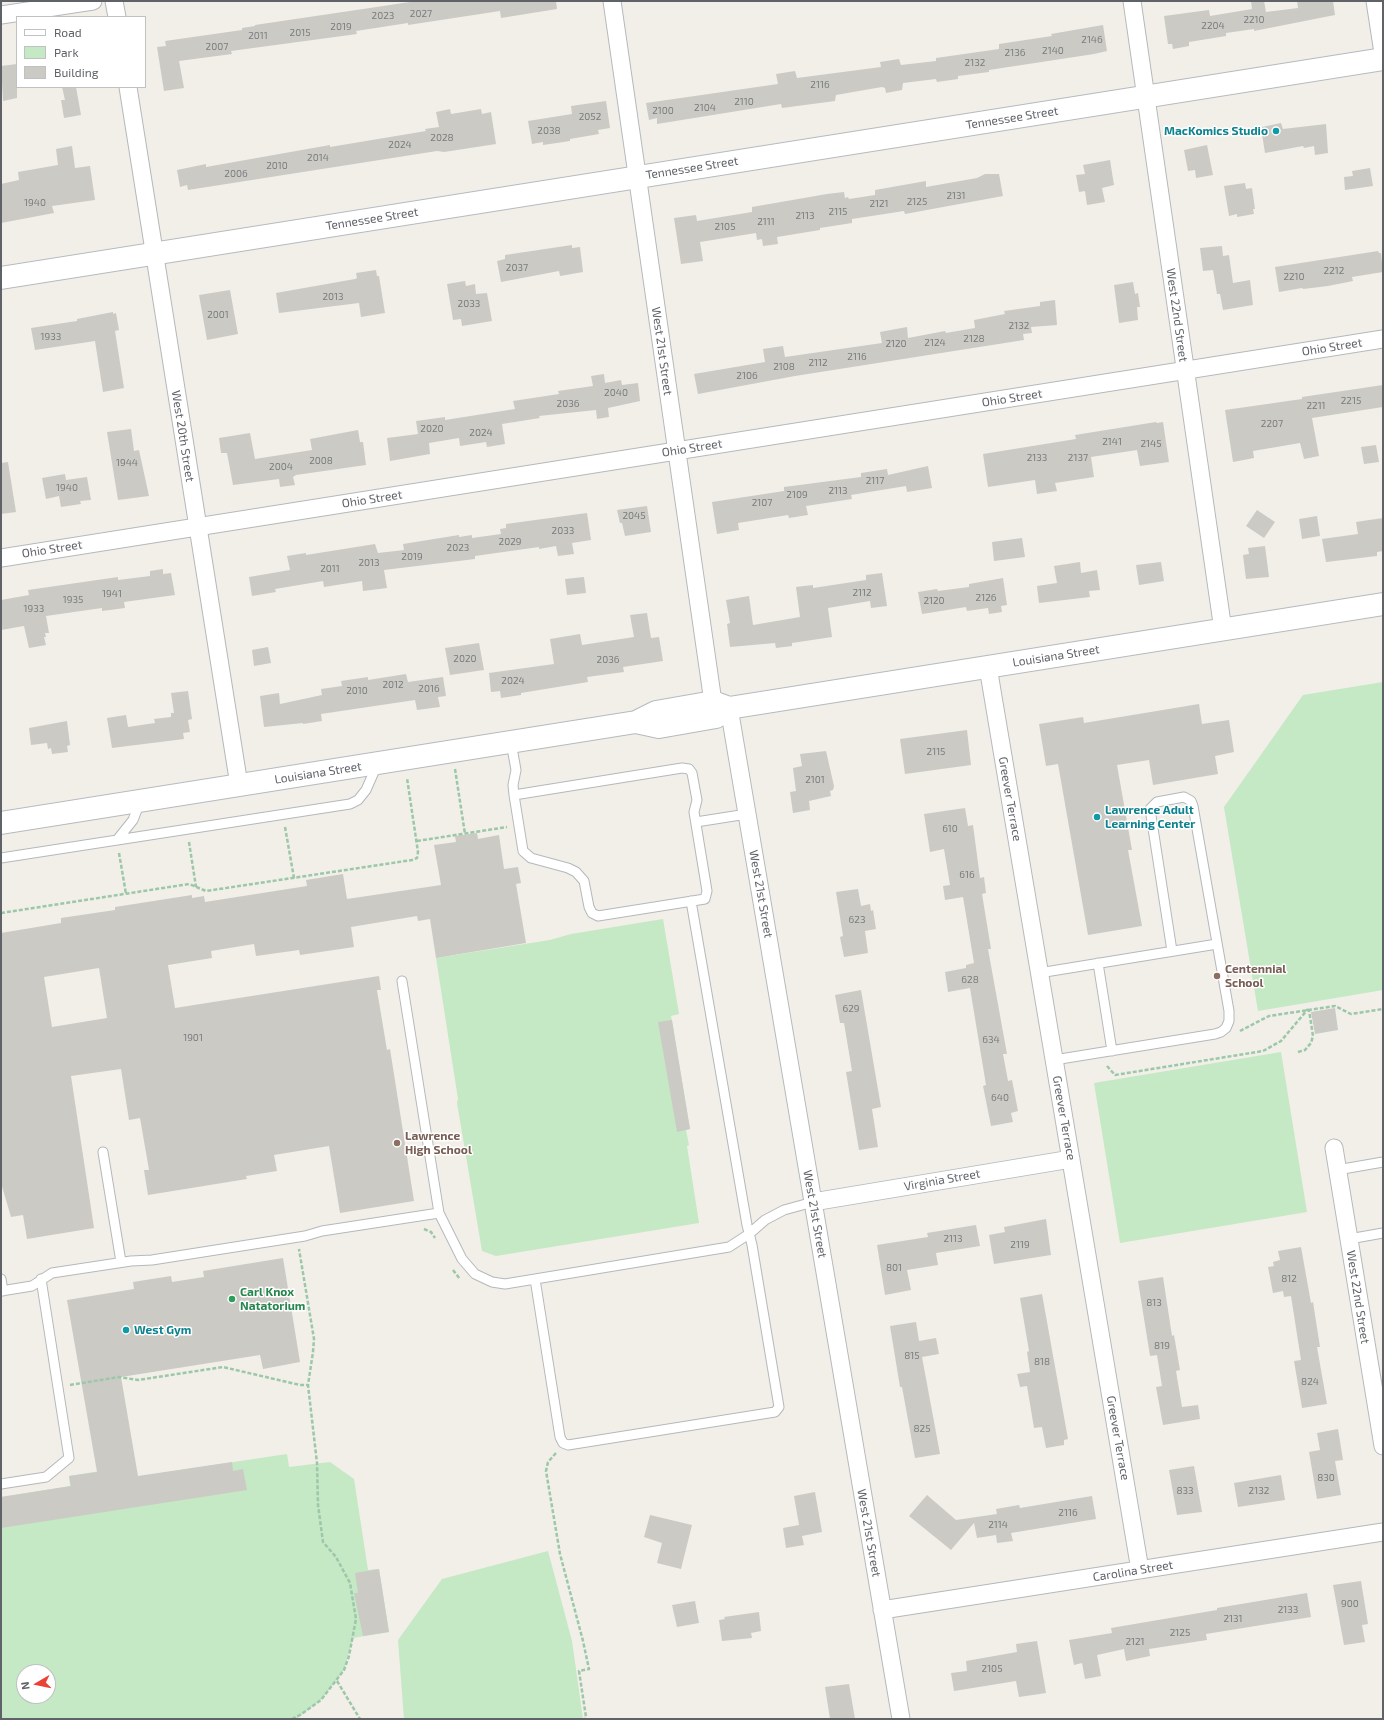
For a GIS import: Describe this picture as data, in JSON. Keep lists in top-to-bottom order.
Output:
{
  "streets": {
    "main road": ["Tennessee Street", "Louisiana Street"],
    "street": [
      "West 22nd Street",
      "Ohio Street",
      "West 21st Street",
      "West 20th Street",
      "Greever Terrace",
      "Virginia Street",
      "Carolina Street"
    ]
  },
  "crossings": [
    ["Tennessee Street", "West 22nd Street"],
    ["Tennessee Street", "West 21st Street"],
    ["Tennessee Street", "West 20th Street"],
    ["West 22nd Street", "Ohio Street"],
    ["West 22nd Street", "Louisiana Street"],
    ["Ohio Street", "West 21st Street"],
    ["Ohio Street", "West 20th Street"],
    ["West 21st Street", "Louisiana Street"],
    ["West 21st Street", "Virginia Street"],
    ["West 21st Street", "Carolina Street"],
    ["West 20th Street", "Louisiana Street"],
    ["Louisiana Street", "Greever Terrace"],
    ["Greever Terrace", "Virginia Street"],
    ["Greever Terrace", "Carolina Street"]
  ],
  "places": [
    "MacKomics Studio",
    "Lawrence Adult Learning Center",
    "Centennial School",
    "Lawrence High School",
    "Carl Knox Natatorium",
    "West Gym"
  ],
  "house_numbers": [
    "2027",
    "2023",
    "2210",
    "2204",
    "2019",
    "2015",
    "2011",
    "2146",
    "2007",
    "2140",
    "2136",
    "2132",
    "2116",
    "2110",
    "2104",
    "2100",
    "2052",
    "2038",
    "2028",
    "2024",
    "2014",
    "2010",
    "2006",
    "2131",
    "2125",
    "1940",
    "2121",
    "2115",
    "2113",
    "2111",
    "2105",
    "2037",
    "2212",
    "2210",
    "2013",
    "2033",
    "2001",
    "2132",
    "1933",
    "2128",
    "2124",
    "2120",
    "2116",
    "2112",
    "2108",
    "2106",
    "2040",
    "2215",
    "2036",
    "2211",
    "2207",
    "2020",
    "2024",
    "2141",
    "2145",
    "2133",
    "2137",
    "2008",
    "1944",
    "2004",
    "2117",
    "1940",
    "2113",
    "2109",
    "2107",
    "2045",
    "2033",
    "2029",
    "2023",
    "2019",
    "2013",
    "2011",
    "2112",
    "1941",
    "2126",
    "1935",
    "2120",
    "1933",
    "2020",
    "2036",
    "2024",
    "2012",
    "2016",
    "2010",
    "2115",
    "2101",
    "610",
    "616",
    "623",
    "628",
    "629",
    "1901",
    "634",
    "640",
    "2113",
    "2119",
    "801",
    "812",
    "813",
    "819",
    "815",
    "818",
    "824",
    "825",
    "830",
    "833",
    "2132",
    "2116",
    "2114",
    "900",
    "2133",
    "2131",
    "2125",
    "2121",
    "2105"
  ],
  "legend": ["Road", "Park", "Building"],
  "north": "left"
}
